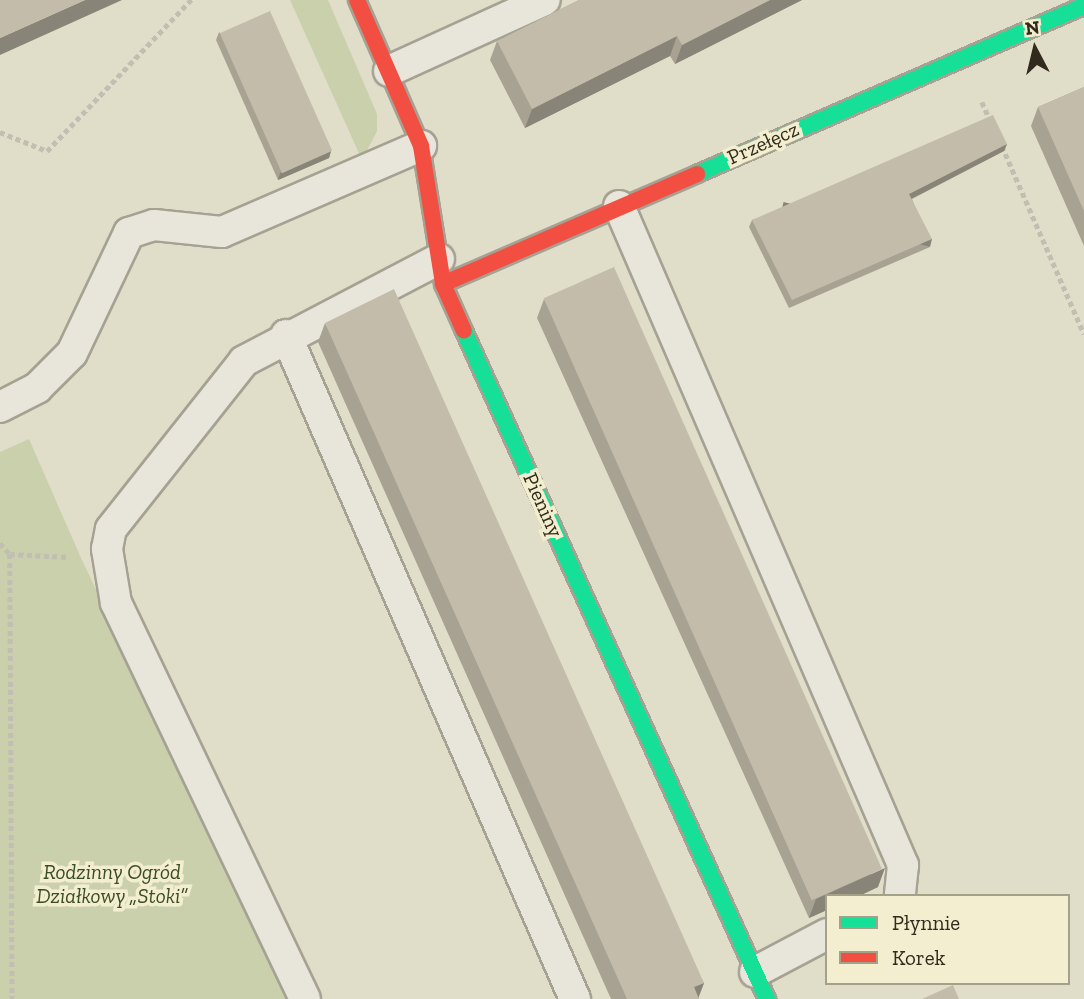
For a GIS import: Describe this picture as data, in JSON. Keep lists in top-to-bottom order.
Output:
{
  "streets": {
    "street": ["Przełęcz", "Pieniny"]
  },
  "crossings": [
    ["Przełęcz", "Pieniny"]
  ],
  "parks": ["Rodzinny Ogród Działkowy „Stoki”"],
  "legend": ["Płynnie", "Korek"],
  "north": "top"
}
